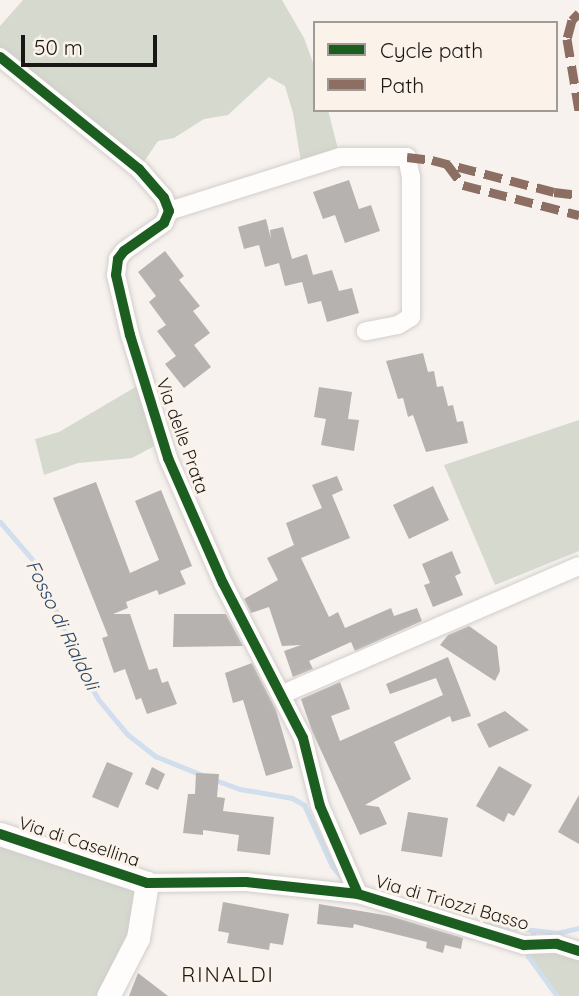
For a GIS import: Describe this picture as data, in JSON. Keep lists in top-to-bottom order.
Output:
{
  "streets": {
    "street": ["Via delle Prata", "Via di Casellina", "Via di Triozzi Basso"]
  },
  "crossings": [
    ["Via delle Prata", "Via di Triozzi Basso"],
    ["Via di Casellina", "Via di Triozzi Basso"]
  ],
  "districts": ["RINALDI"],
  "water": ["Fosso di Rialdoli"],
  "legend": ["Cycle path", "Path"],
  "scale_bar": "50 m"
}
